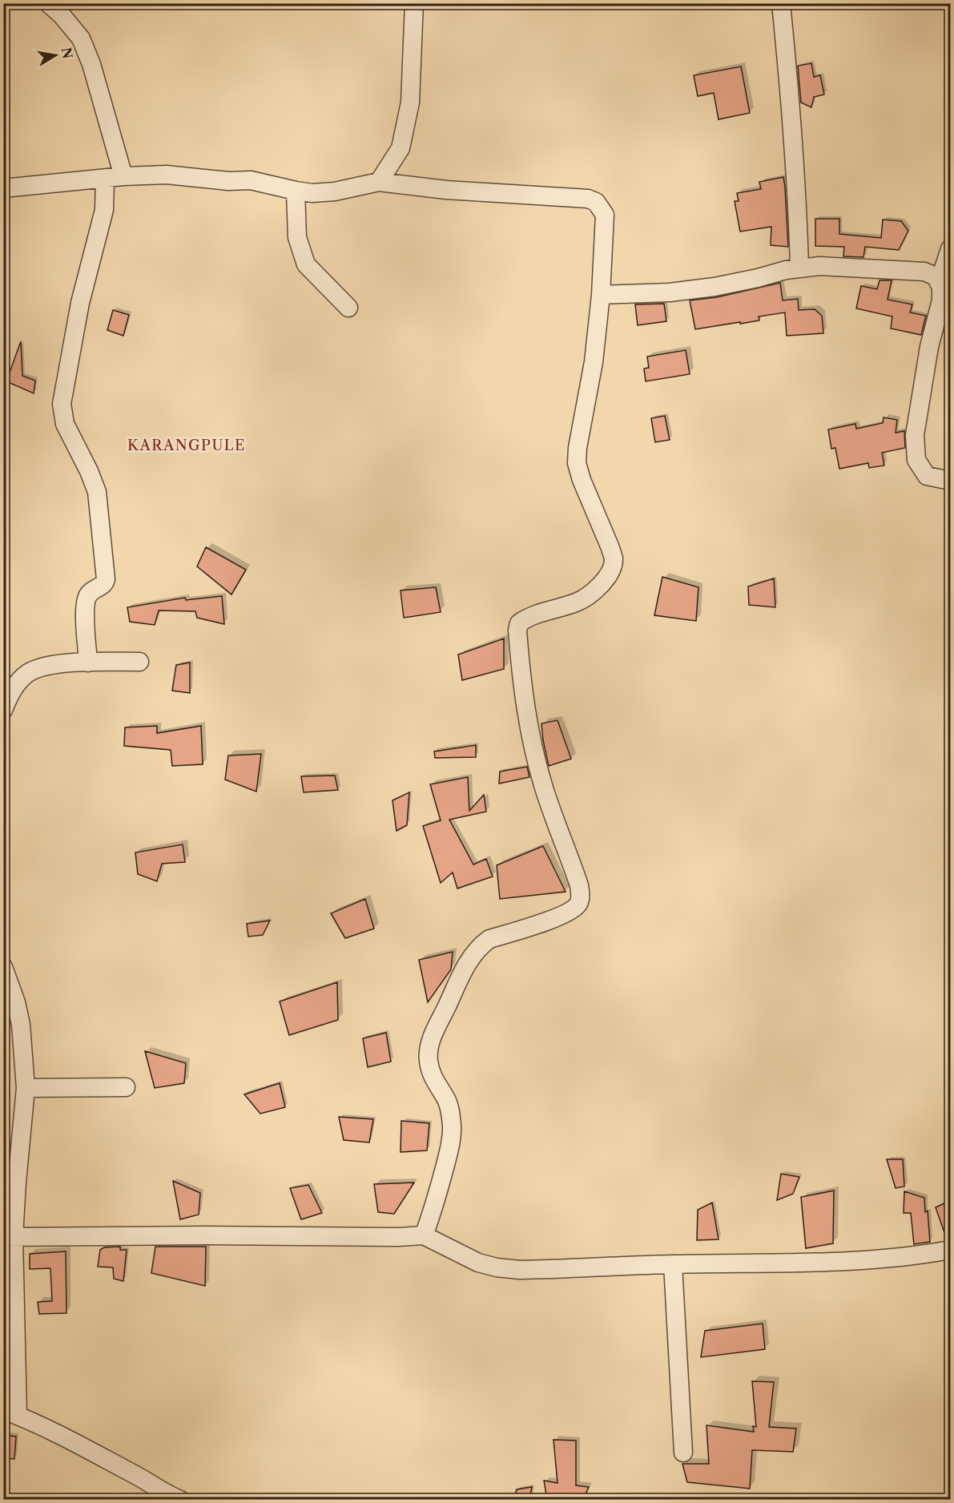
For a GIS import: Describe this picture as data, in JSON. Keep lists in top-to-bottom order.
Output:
{
  "districts": ["KARANGPULE"],
  "north": "right"
}
